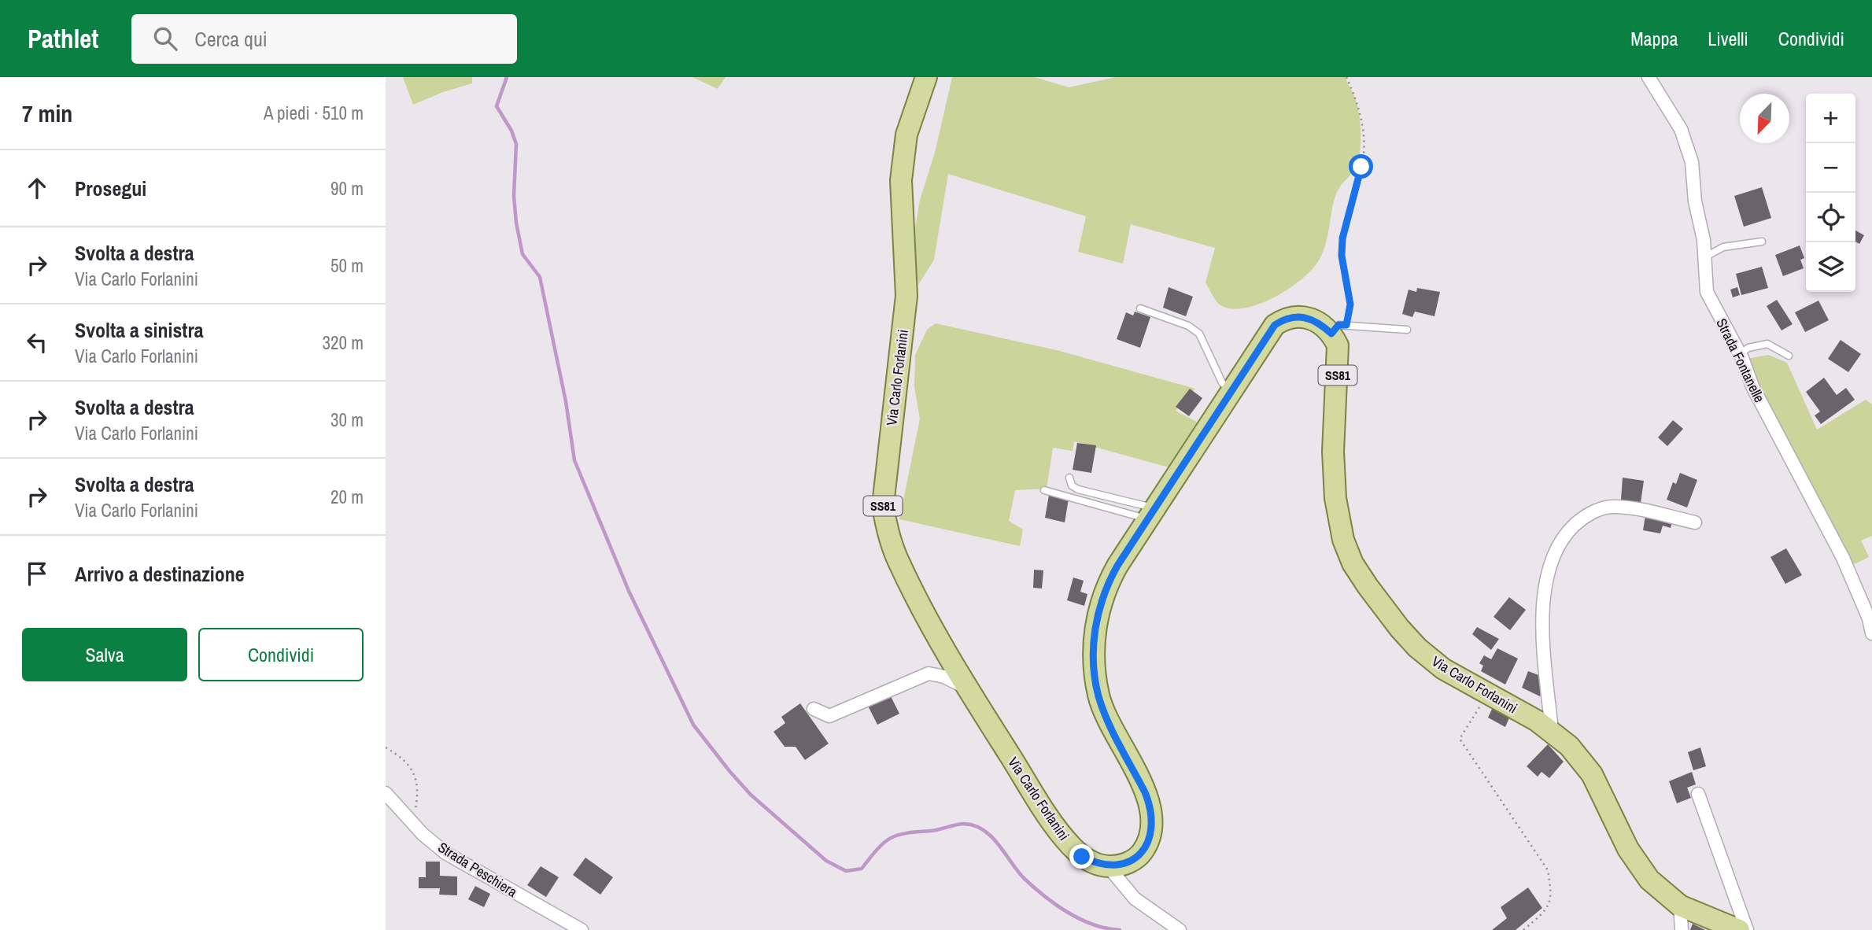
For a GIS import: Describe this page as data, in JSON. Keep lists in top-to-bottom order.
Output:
{
  "streets": {
    "main road": ["SS81", "Via Carlo Forlanini"],
    "street": ["Strada Fontanelle", "Strada Peschiera"]
  },
  "north": "bottom left",
  "page": {
    "header": "Pathlet",
    "search": "Cerca qui",
    "nav": ["Mappa", "Livelli", "Condividi"],
    "heading": ["7 min", "A piedi · 510 m"],
    "map_buttons": ["+", "−"],
    "list": [
      ["Prosegui", "90 m"],
      ["Svolta a destra", "Via Carlo Forlanini", "50 m"],
      ["Svolta a sinistra", "Via Carlo Forlanini", "320 m"],
      ["Svolta a destra", "Via Carlo Forlanini", "30 m"],
      ["Svolta a destra", "Via Carlo Forlanini", "20 m"],
      "Arrivo a destinazione"
    ],
    "buttons": ["Salva", "Condividi"]
  }
}
